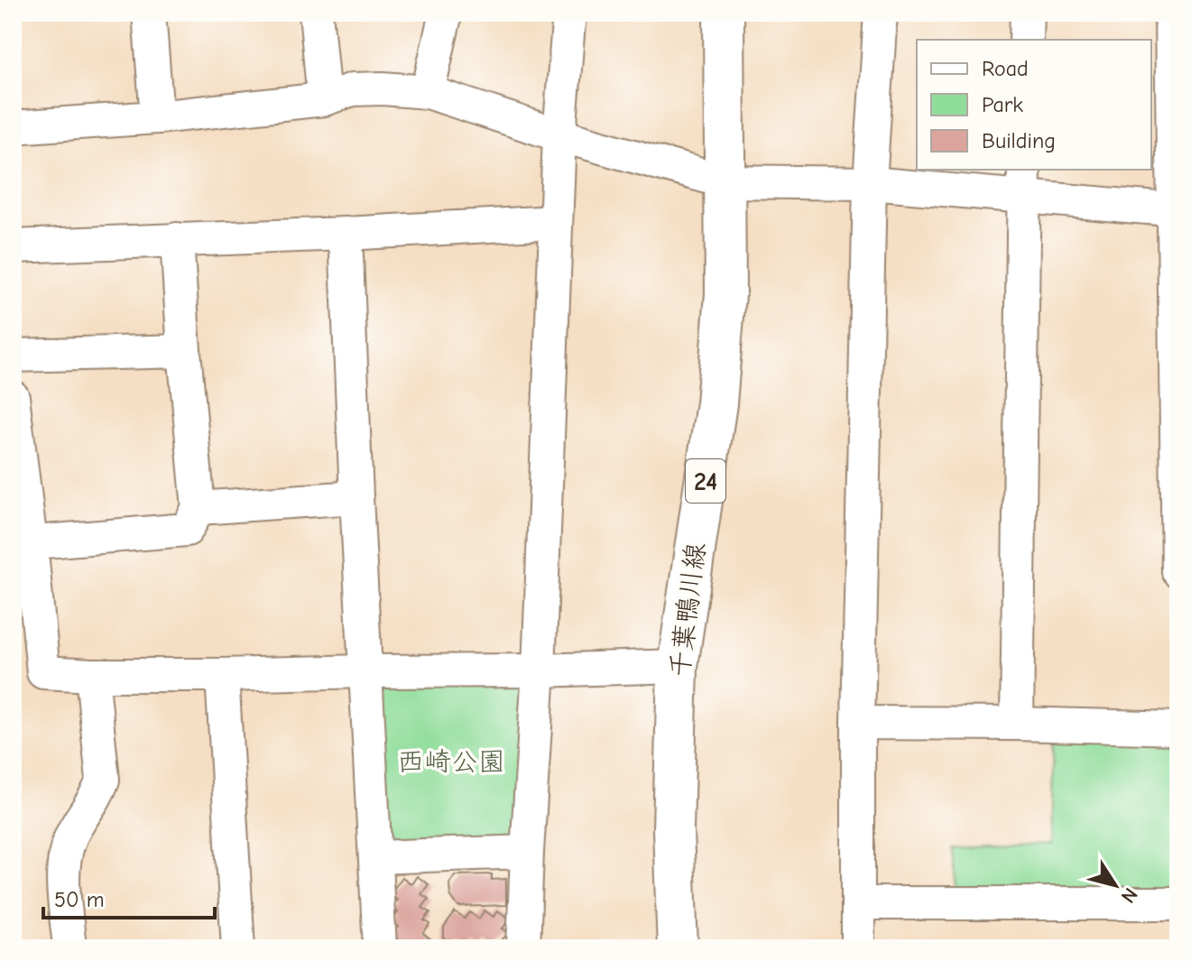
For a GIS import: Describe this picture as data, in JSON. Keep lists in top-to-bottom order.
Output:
{
  "streets": {
    "main road": ["24", "千葉鴨川線"]
  },
  "parks": ["西崎公園"],
  "legend": ["Road", "Park", "Building"],
  "scale_bar": "50 m",
  "north": "bottom right"
}
